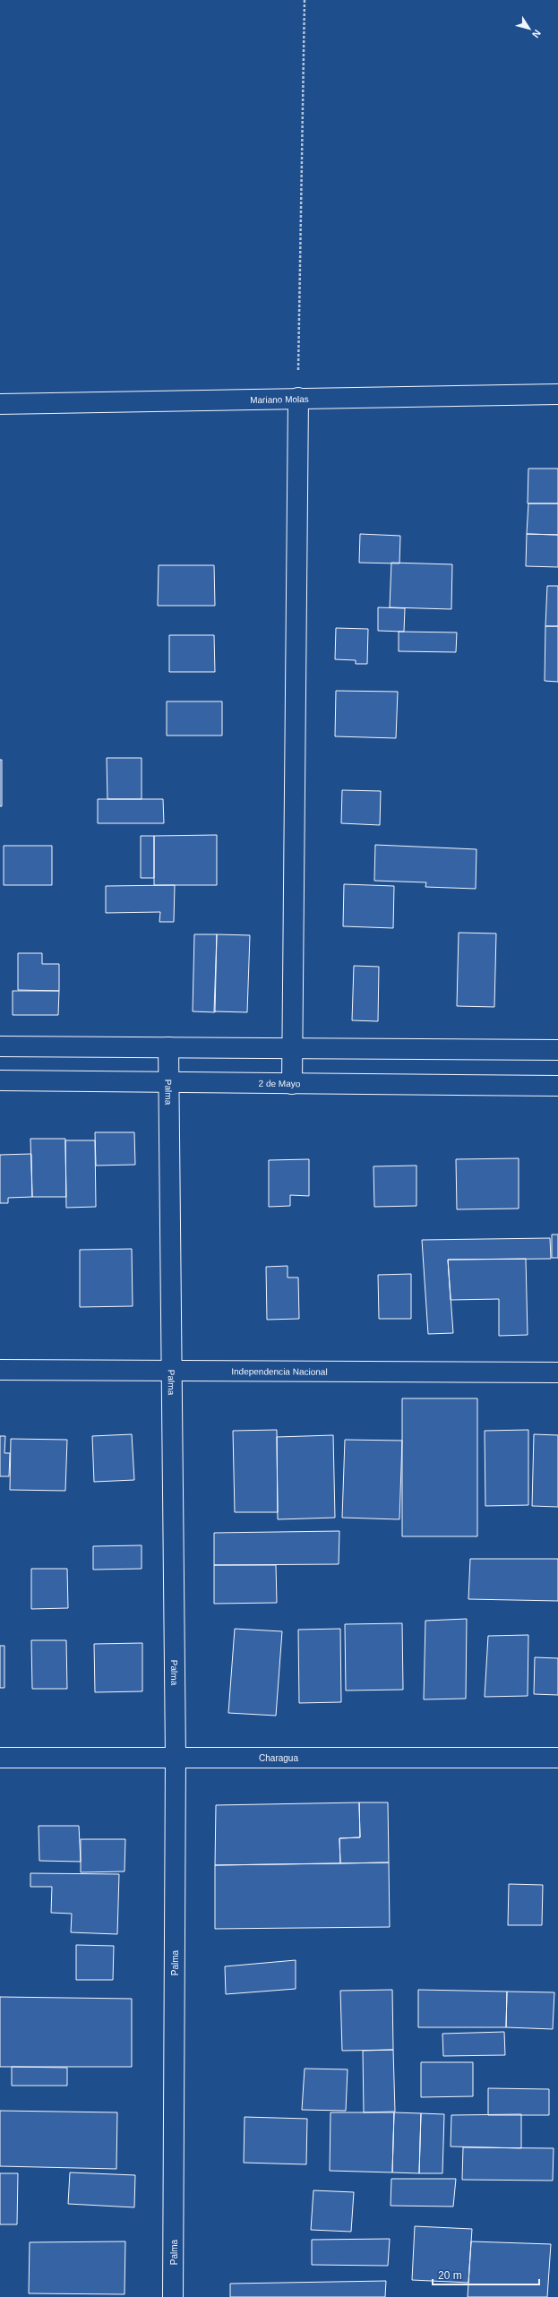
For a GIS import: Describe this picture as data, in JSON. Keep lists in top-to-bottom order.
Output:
{
  "streets": {
    "street": [
      "Mariano Molas",
      "2 de Mayo",
      "Palma",
      "Independencia Nacional",
      "Charagua"
    ]
  },
  "crossings": [
    ["2 de Mayo", "Palma"],
    ["Palma", "Independencia Nacional"],
    ["Palma", "Charagua"]
  ],
  "scale_bar": "20 m",
  "north": "bottom right"
}
